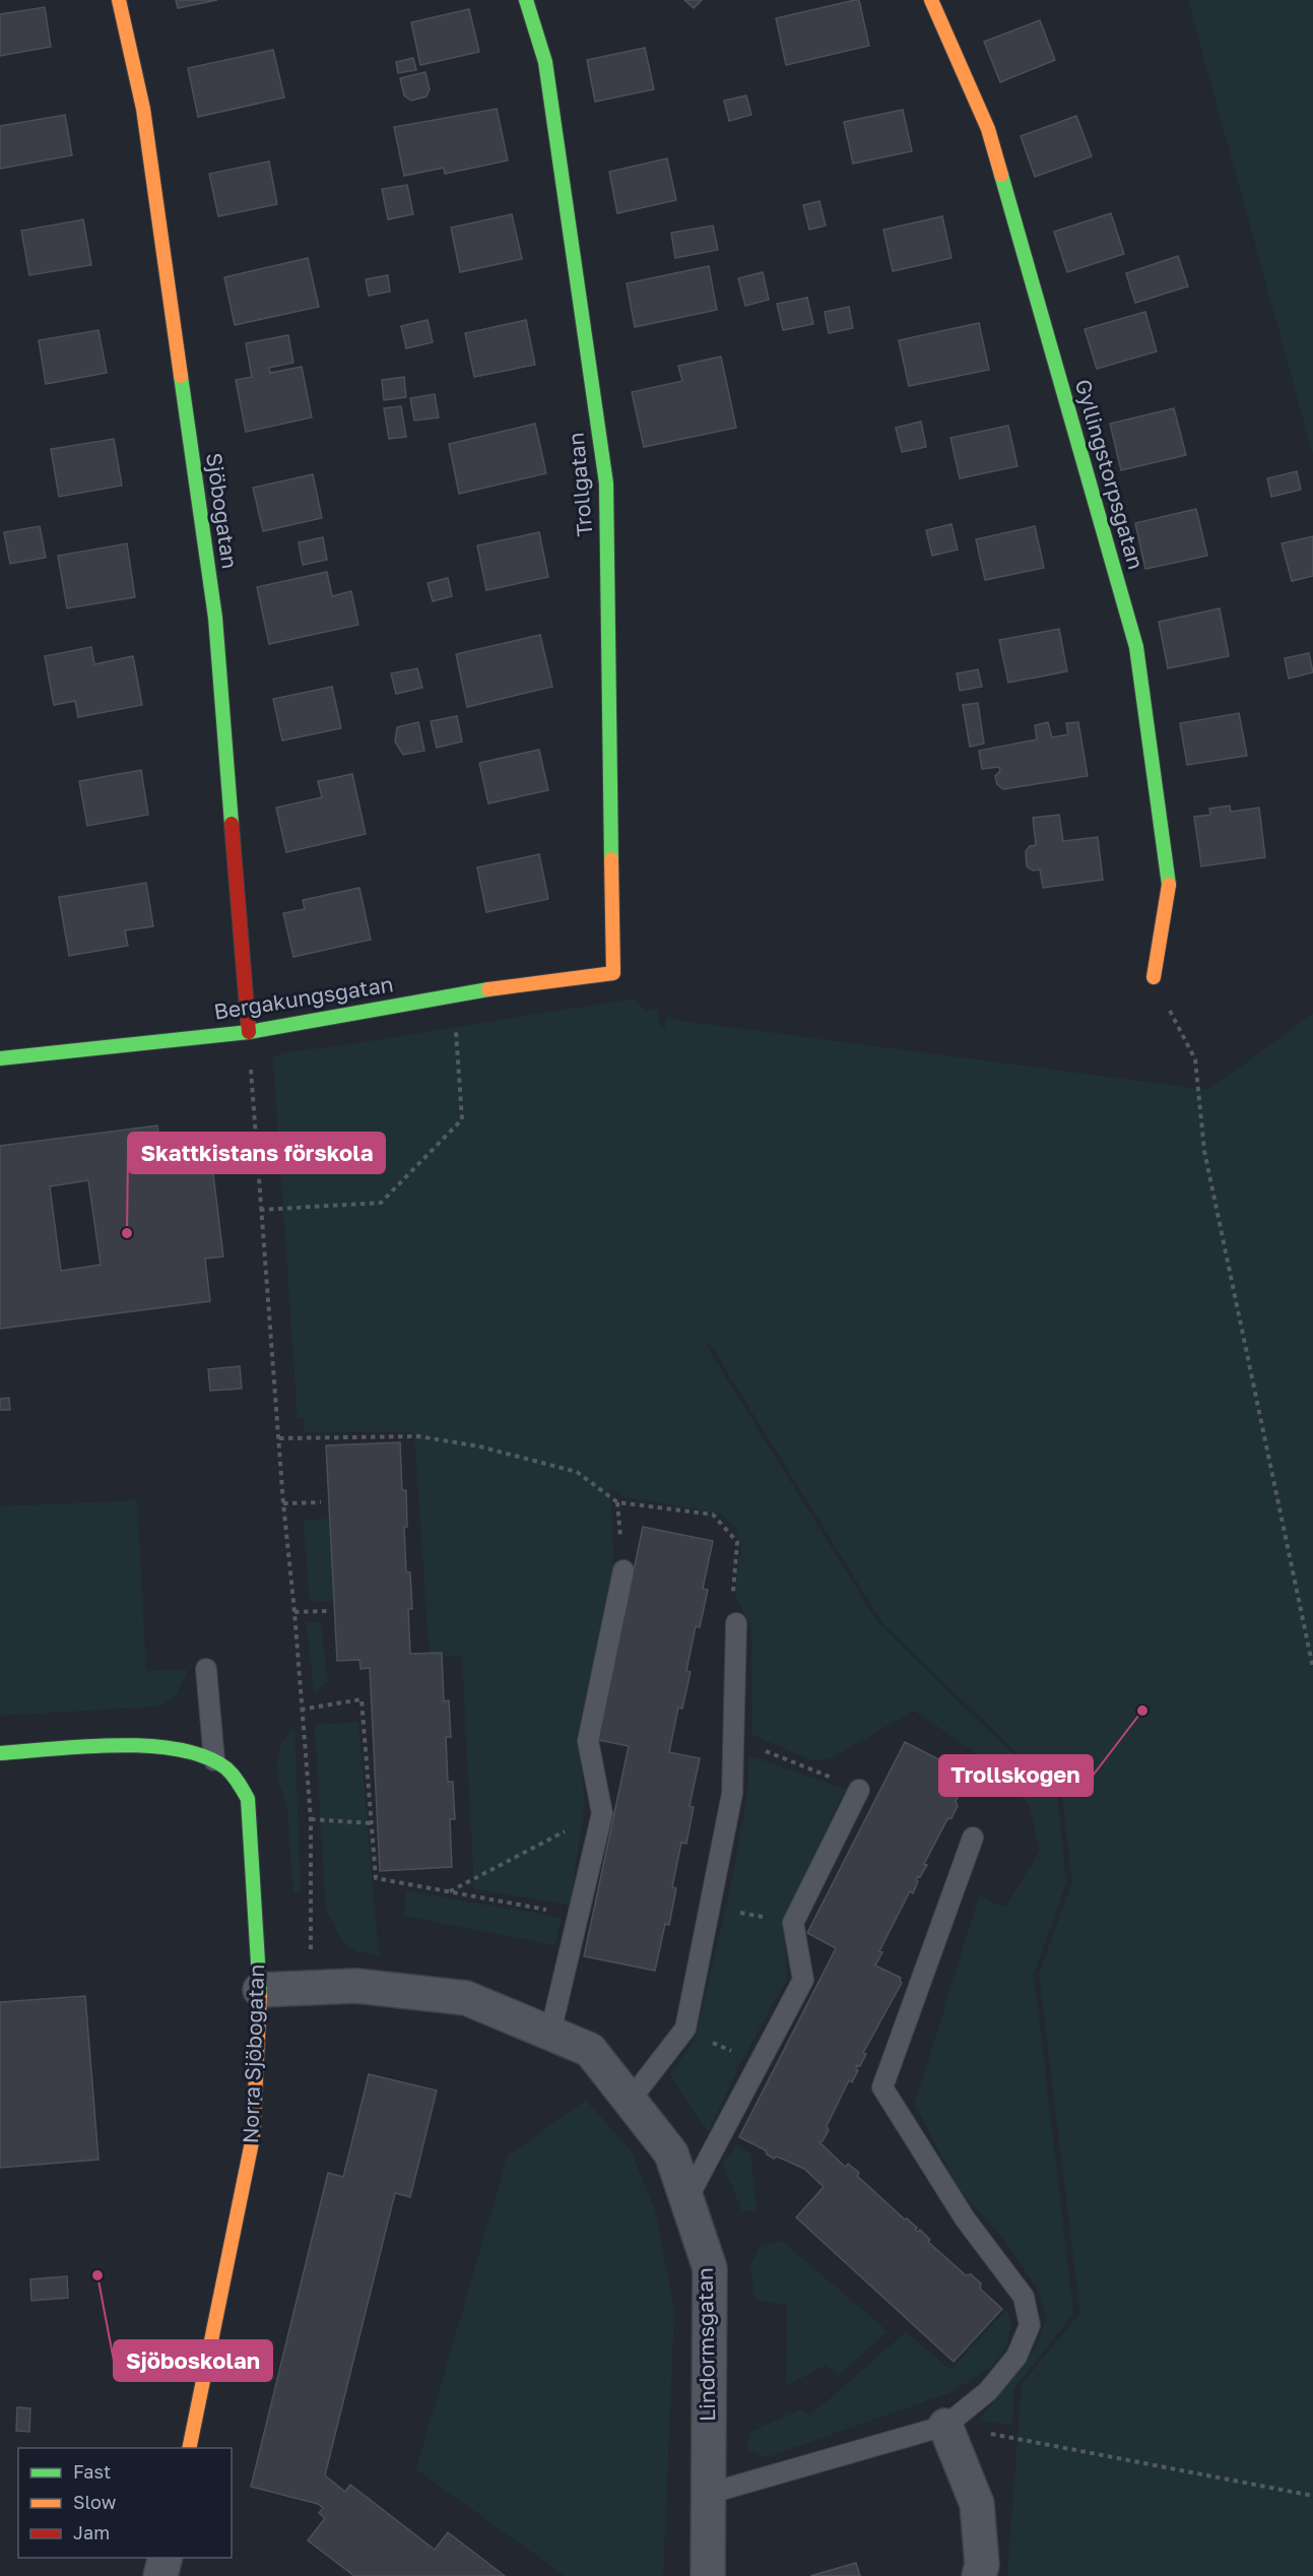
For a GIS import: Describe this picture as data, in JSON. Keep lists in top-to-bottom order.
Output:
{
  "streets": {
    "street": [
      "Gyllingstorpsgatan",
      "Trollgatan",
      "Sjöbogatan",
      "Bergakungsgatan",
      "Norra Sjöbogatan",
      "Lindormsgatan"
    ]
  },
  "crossings": [
    ["Trollgatan", "Bergakungsgatan"],
    ["Sjöbogatan", "Bergakungsgatan"],
    ["Norra Sjöbogatan", "Lindormsgatan"]
  ],
  "places": ["Skattkistans förskola", "Trollskogen", "Sjöboskolan"],
  "legend": ["Fast", "Slow", "Jam"]
}
